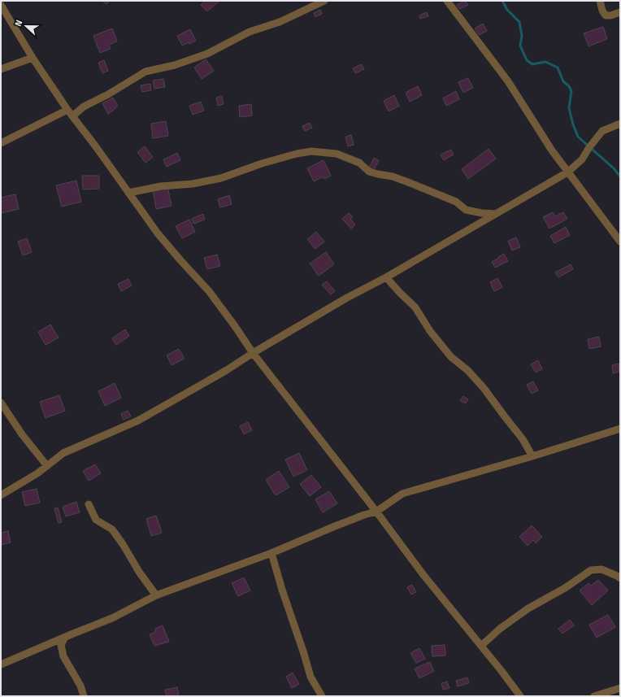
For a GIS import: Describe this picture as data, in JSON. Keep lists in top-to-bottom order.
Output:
{
  "north": "left"
}
